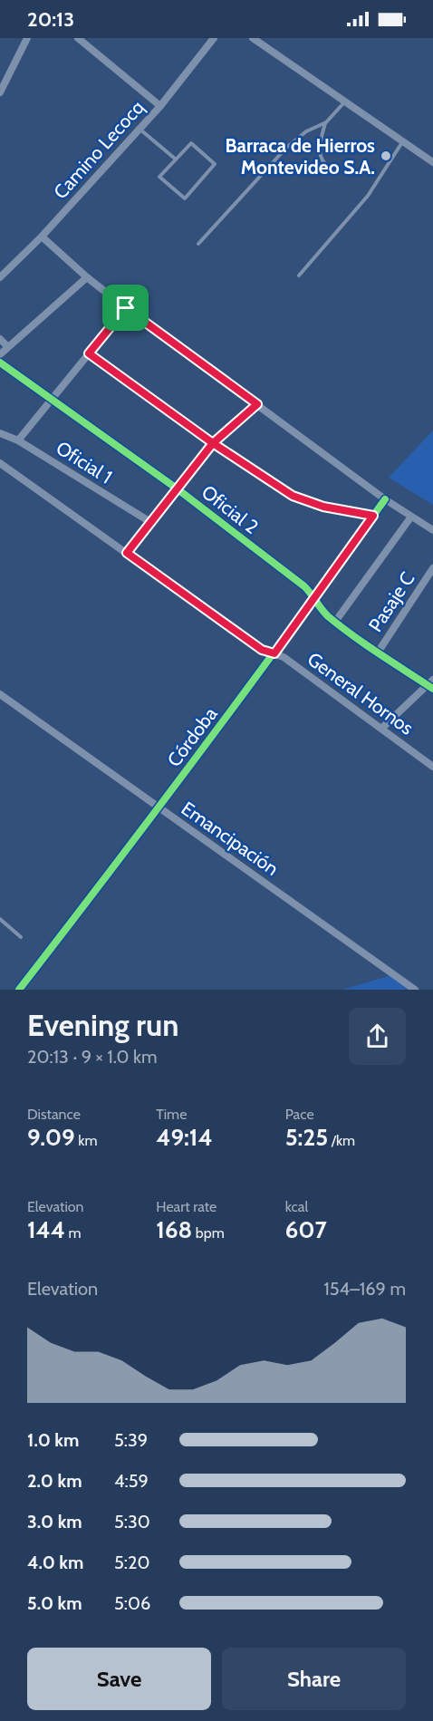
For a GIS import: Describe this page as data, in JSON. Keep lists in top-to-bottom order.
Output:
{
  "streets": {
    "street": [
      "Camino Lecocq",
      "Oficial 1",
      "Oficial 2",
      "Pasaje C",
      "General Hornos",
      "Córdoba",
      "Emancipación"
    ]
  },
  "crossings": [
    ["Oficial 2", "Pasaje C"],
    ["Oficial 2", "Córdoba"],
    ["General Hornos", "Córdoba"],
    ["Córdoba", "Emancipación"]
  ],
  "places": ["Barraca de Hierros Montevideo S.A."],
  "page": {
    "status": "20:13",
    "heading": ["Evening run", "20:13 · 9 × 1.0 km"],
    "stats": [
      ["Distance", "9.09 km"],
      ["Time", "49:14"],
      ["Pace", "5:25 /km"],
      ["Elevation", "144 m"],
      ["Heart rate", "168 bpm"],
      ["kcal", "607"]
    ],
    "chart": ["Elevation", "154–169 m"],
    "list": [
      {
        "name": "1.0 km",
        "note": "5:39"
      },
      {
        "name": "2.0 km",
        "note": "4:59"
      },
      {
        "name": "3.0 km",
        "note": "5:30"
      },
      {
        "name": "4.0 km",
        "note": "5:20"
      },
      {
        "name": "5.0 km",
        "note": "5:06"
      }
    ],
    "buttons": ["Save", "Share"]
  }
}
